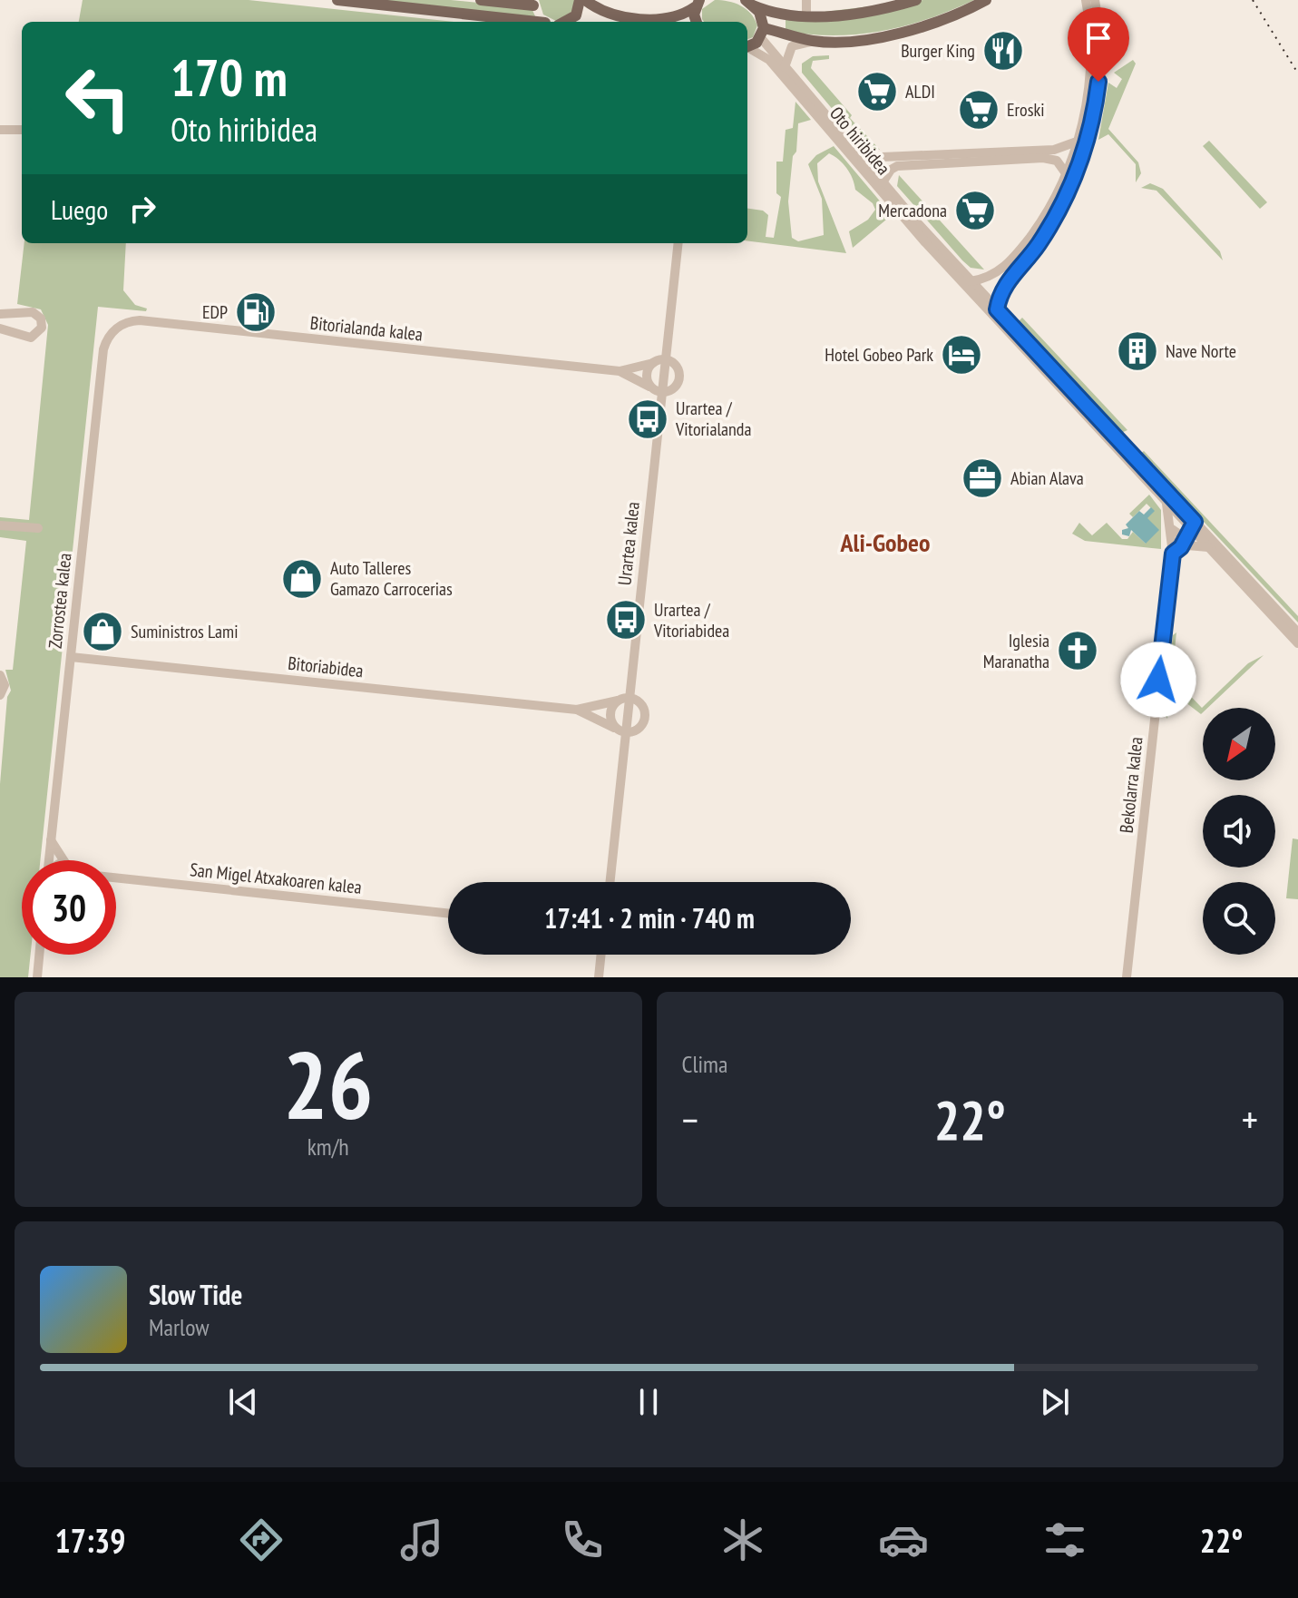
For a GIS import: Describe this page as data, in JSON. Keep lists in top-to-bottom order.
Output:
{
  "streets": {
    "street": [
      "Oto hiribidea",
      "Bitorialanda kalea",
      "Urartea kalea",
      "Zorrostea kalea",
      "Bitoriabidea",
      "Bekolarra kalea",
      "San Migel Atxakoaren kalea"
    ]
  },
  "crossings": [
    ["Oto hiribidea", "Bekolarra kalea"],
    ["Bitorialanda kalea", "Urartea kalea"],
    ["Bitorialanda kalea", "Zorrostea kalea"],
    ["Urartea kalea", "Bitoriabidea"],
    ["Zorrostea kalea", "Bitoriabidea"]
  ],
  "districts": ["Ali-Gobeo"],
  "places": {
    "restaurant": ["Burger King"],
    "supermarket": ["ALDI", "Eroski", "Mercadona"],
    "fuel station": ["EDP"],
    "building": ["Nave Norte"],
    "hotel": ["Hotel Gobeo Park"],
    "bus stop": ["Urartea / Vitorialanda", "Urartea / Vitoriabidea"],
    "office": ["Abian Alava"],
    "shop": ["Auto Talleres Gamazo Carrocerias", "Suministros Lami"],
    "church": ["Iglesia Maranatha"]
  },
  "north": "bottom left",
  "page": {
    "turn": ["170 m", "Oto hiribidea"],
    "then": "Luego",
    "limit": "30",
    "trip": "17:41 · 2 min · 740 m",
    "tile": [
      ["26", "km/h"],
      "Clima"
    ],
    "heat": ["−", "22°", "+"],
    "song": ["Slow Tide", "Marlow"],
    "tabs": ["17:39", "22°"]
  }
}
